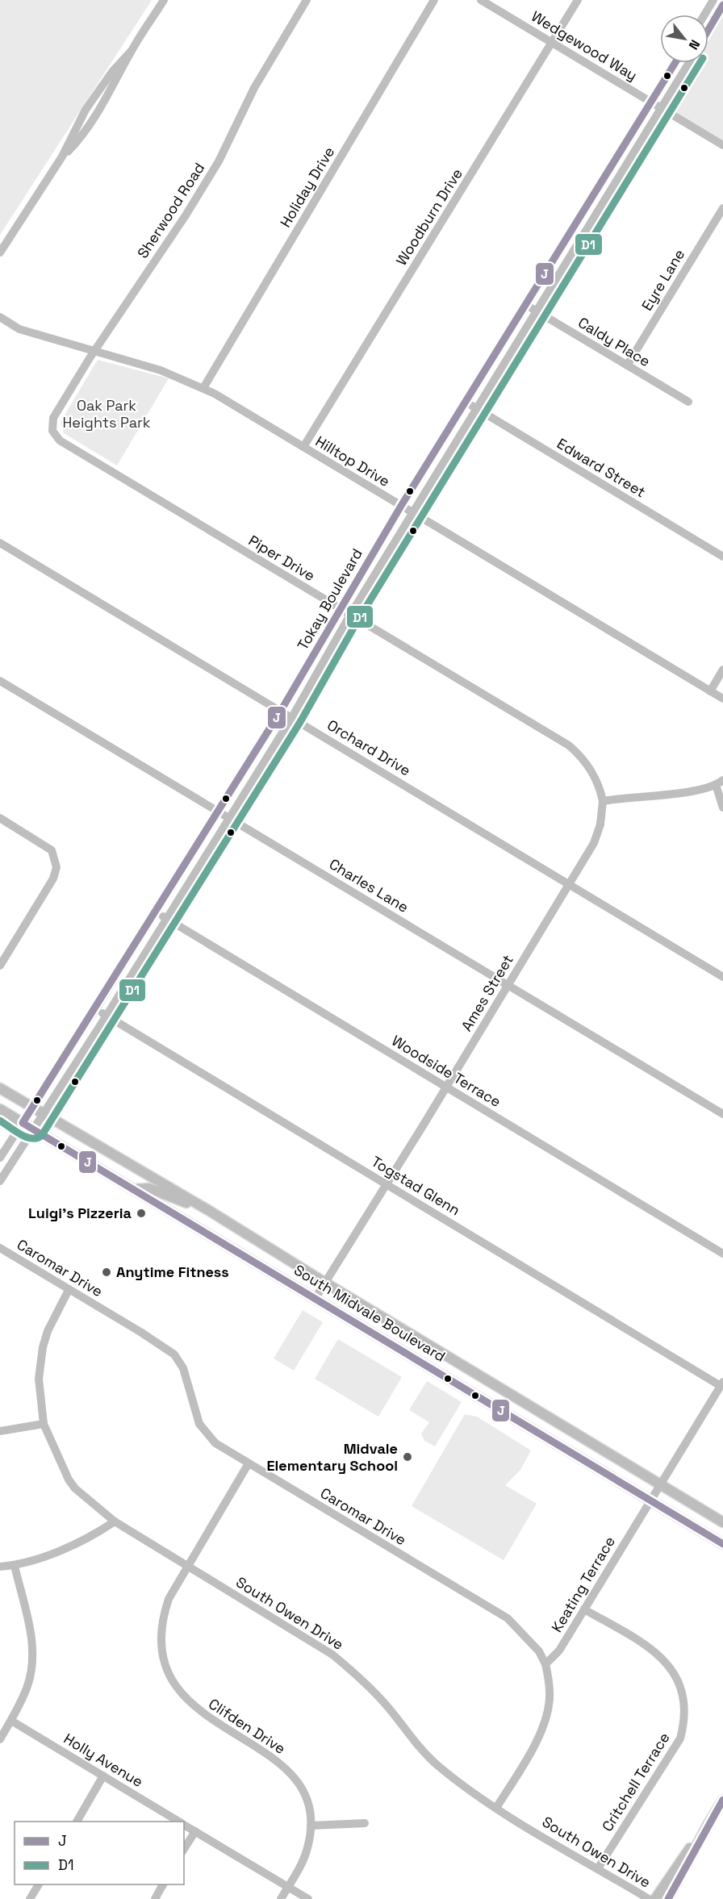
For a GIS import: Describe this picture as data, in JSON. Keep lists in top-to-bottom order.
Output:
{
  "streets": {
    "main road": ["South Midvale Boulevard"],
    "street": [
      "Wedgewood Way",
      "Holiday Drive",
      "Sherwood Road",
      "Woodburn Drive",
      "Eyre Lane",
      "Caldy Place",
      "Hilltop Drive",
      "Edward Street",
      "Piper Drive",
      "Tokay Boulevard",
      "Orchard Drive",
      "Charles Lane",
      "Ames Street",
      "Woodside Terrace",
      "Togstad Glenn",
      "Caromar Drive",
      "Keating Terrace",
      "South Owen Drive",
      "Clifden Drive",
      "Holly Avenue",
      "Critchell Terrace"
    ]
  },
  "crossings": [
    ["Wedgewood Way", "Woodburn Drive"],
    ["Wedgewood Way", "Tokay Boulevard"],
    ["Holiday Drive", "Hilltop Drive"],
    ["Sherwood Road", "Hilltop Drive"],
    ["Sherwood Road", "Piper Drive"],
    ["Woodburn Drive", "Hilltop Drive"],
    ["Eyre Lane", "Caldy Place"],
    ["Caldy Place", "Tokay Boulevard"],
    ["Hilltop Drive", "Tokay Boulevard"],
    ["Edward Street", "Tokay Boulevard"],
    ["Piper Drive", "Tokay Boulevard"],
    ["Piper Drive", "Ames Street"],
    ["Tokay Boulevard", "Orchard Drive"],
    ["Tokay Boulevard", "Charles Lane"],
    ["Tokay Boulevard", "Woodside Terrace"],
    ["Tokay Boulevard", "Togstad Glenn"],
    ["Tokay Boulevard", "South Midvale Boulevard"],
    ["Orchard Drive", "Ames Street"],
    ["Charles Lane", "Ames Street"],
    ["Ames Street", "Woodside Terrace"],
    ["Ames Street", "Togstad Glenn"],
    ["Ames Street", "South Midvale Boulevard"],
    ["Togstad Glenn", "Keating Terrace"],
    ["Caromar Drive", "Keating Terrace"],
    ["Caromar Drive", "South Owen Drive"],
    ["Caromar Drive", "Clifden Drive"],
    ["South Midvale Boulevard", "Keating Terrace"],
    ["Keating Terrace", "Critchell Terrace"],
    ["South Owen Drive", "Clifden Drive"],
    ["South Owen Drive", "Critchell Terrace"],
    ["Clifden Drive", "Holly Avenue"]
  ],
  "parks": ["Oak Park Heights Park"],
  "places": ["Luigi's Pizzeria", "Anytime Fitness", "Midvale Elementary School"],
  "lines": ["transit line J", "transit line D1"],
  "legend": ["J", "D1"],
  "north": "bottom right"
}
